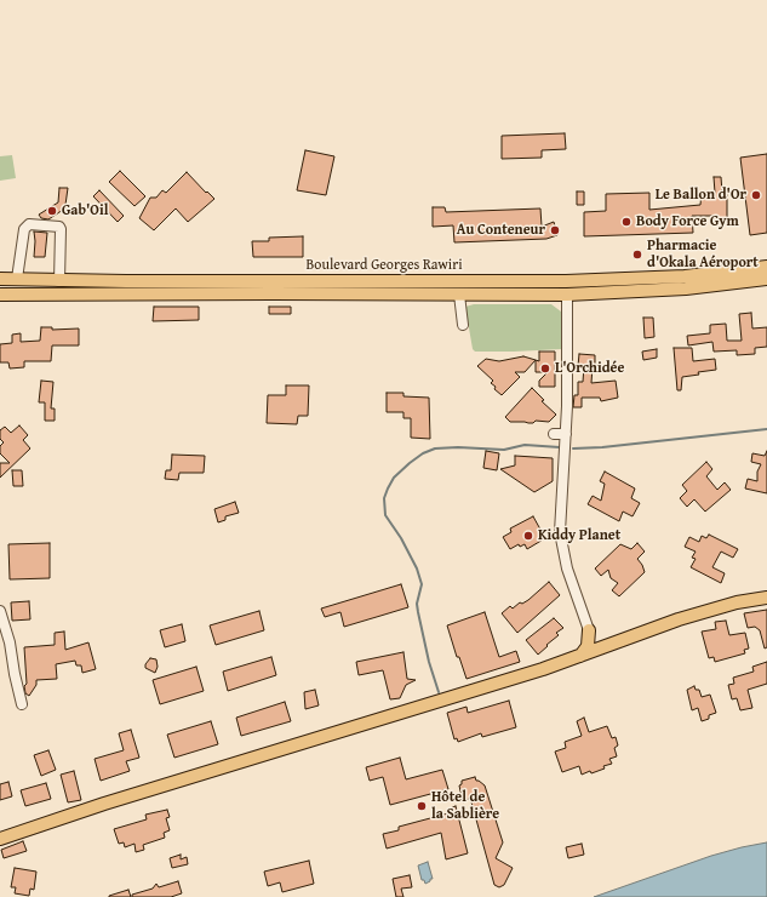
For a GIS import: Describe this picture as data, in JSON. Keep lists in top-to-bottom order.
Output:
{
  "streets": {
    "main road": ["Boulevard Georges Rawiri"]
  },
  "places": [
    "Le Ballon d'Or",
    "Gab'Oil",
    "Body Force Gym",
    "Au Conteneur",
    "Pharmacie d'Okala Aéroport",
    "L'Orchidée",
    "Kiddy Planet",
    "Hôtel de la Sablière"
  ]
}
